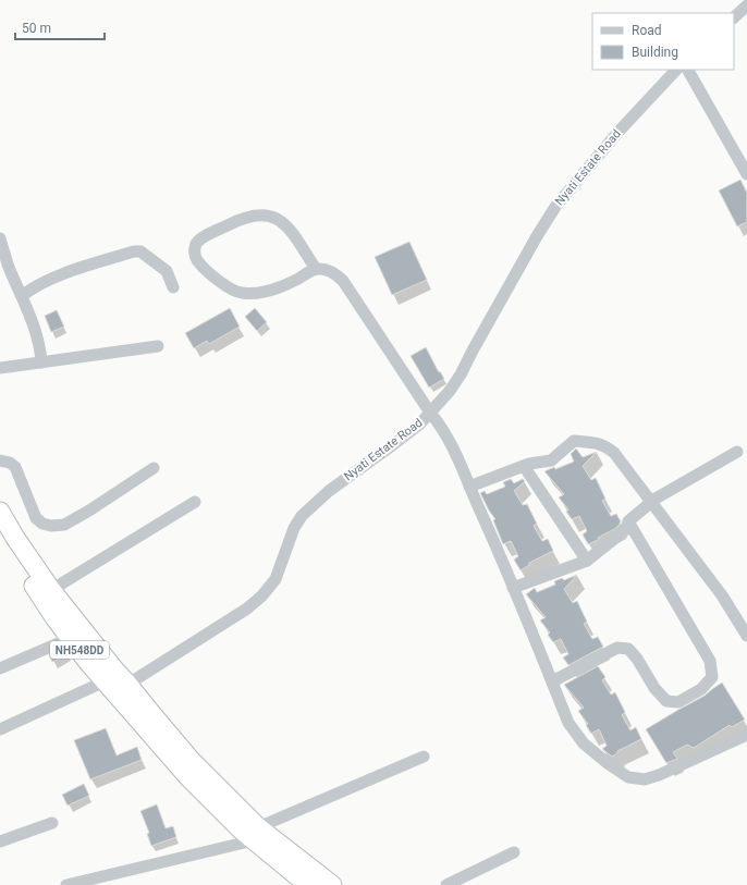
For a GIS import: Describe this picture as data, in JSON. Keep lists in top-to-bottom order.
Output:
{
  "streets": {
    "highway": ["NH548DD"],
    "street": ["Nyati Estate Road"]
  },
  "crossings": [
    ["Nyati Estate Road", "NH548DD"]
  ],
  "legend": ["Road", "Building"],
  "scale_bar": "50 m"
}
